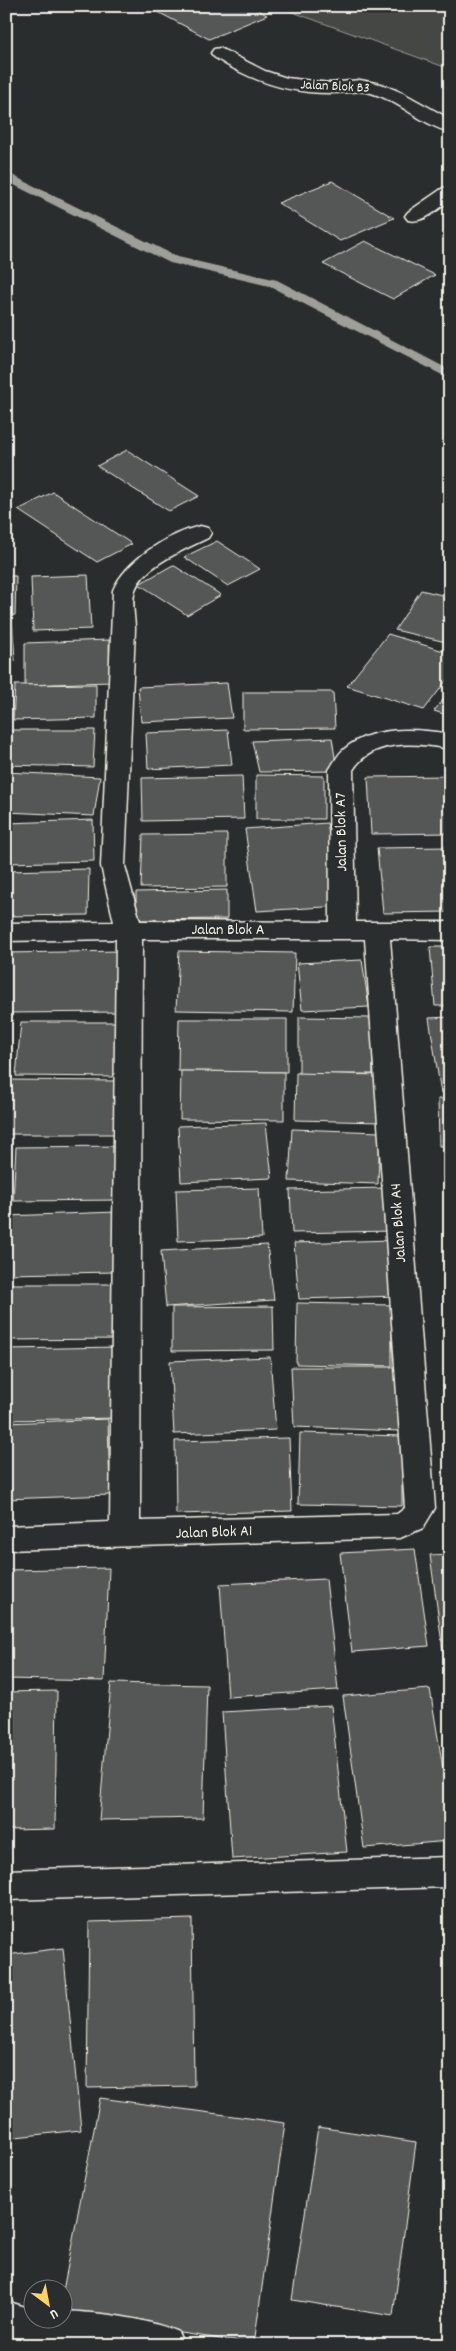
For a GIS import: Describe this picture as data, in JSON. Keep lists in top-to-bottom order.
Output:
{
  "streets": {
    "street": [
      "Jalan Blok B3",
      "Jalan Blok A7",
      "Jalan Blok A",
      "Jalan Blok A4",
      "Jalan Blok A1"
    ]
  },
  "crossings": [
    ["Jalan Blok A7", "Jalan Blok A"],
    ["Jalan Blok A", "Jalan Blok A4"],
    ["Jalan Blok A4", "Jalan Blok A1"]
  ],
  "north": "bottom right"
}
